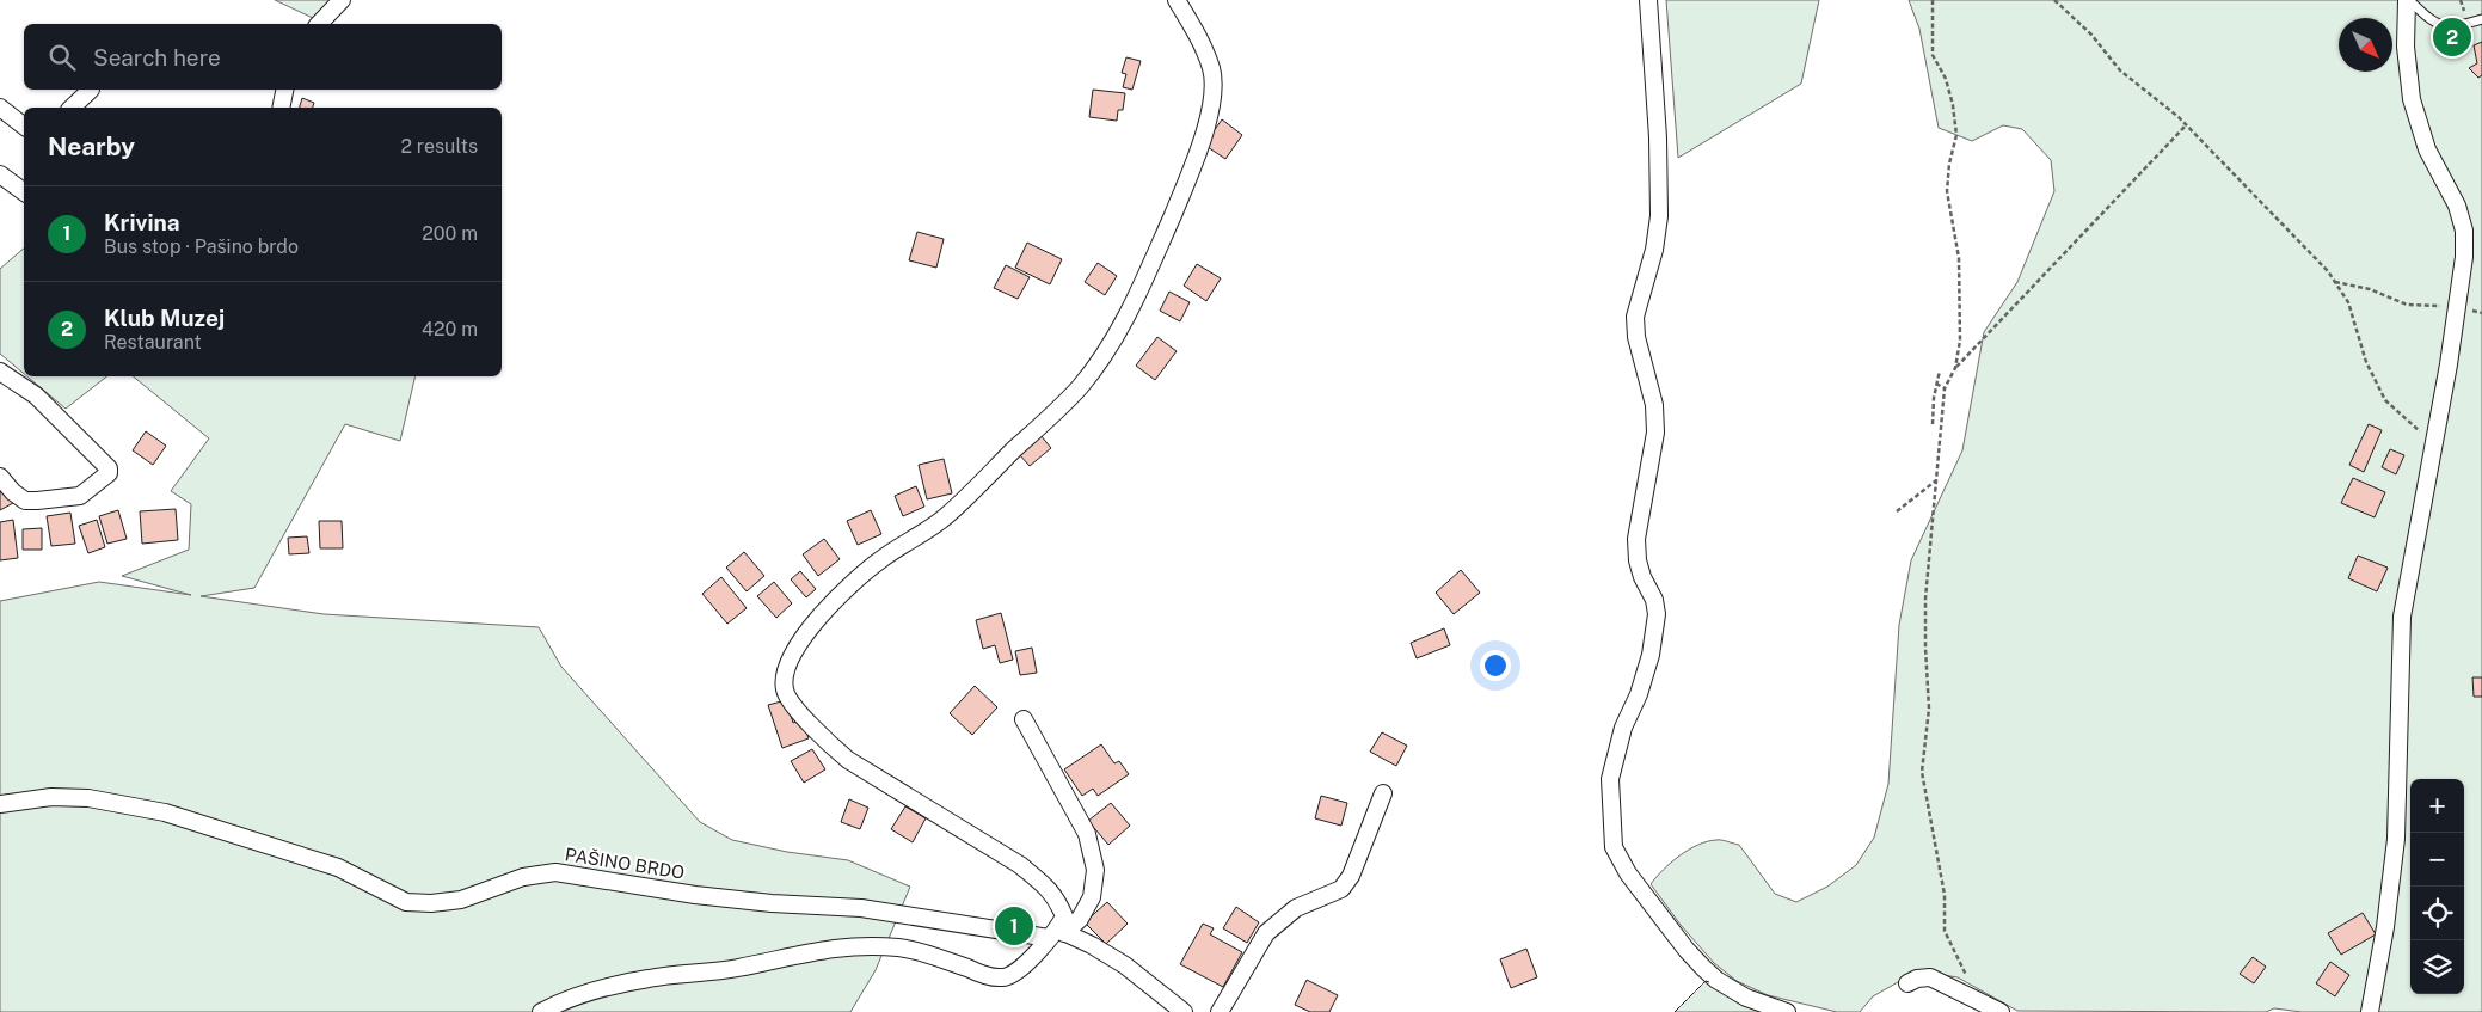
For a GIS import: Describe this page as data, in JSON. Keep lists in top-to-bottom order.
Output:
{
  "streets": {
    "street": ["PAŠINO BRDO"]
  },
  "north": "bottom right",
  "page": {
    "pins": ["2", "1"],
    "search": "Search here",
    "heading": ["Nearby", "2 results"],
    "list": [
      {
        "mark": "1",
        "name": "Krivina",
        "note": "Bus stop · Pašino brdo",
        "value": "200 m"
      },
      {
        "mark": "2",
        "name": "Klub Muzej",
        "note": "Restaurant",
        "value": "420 m"
      }
    ],
    "map_buttons": ["+", "−"]
  }
}
